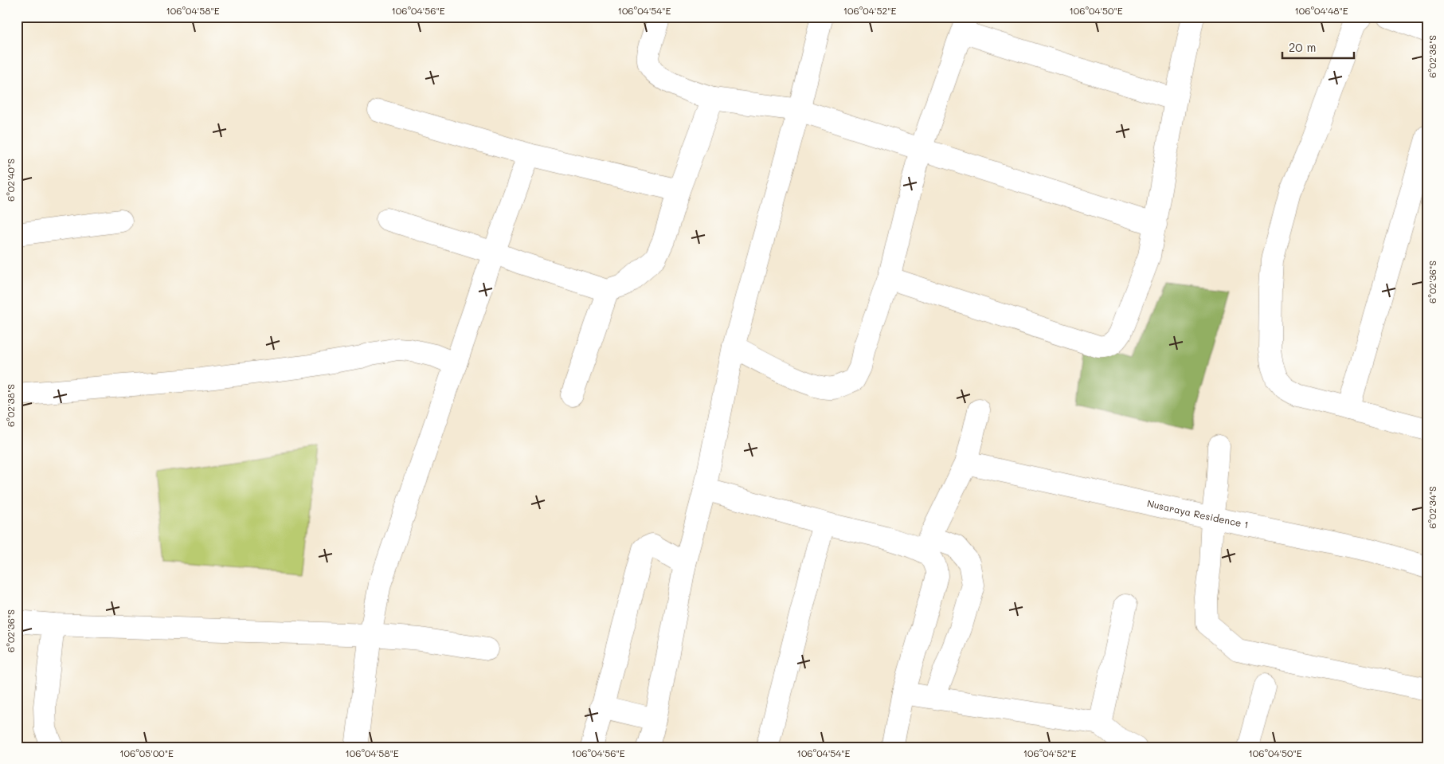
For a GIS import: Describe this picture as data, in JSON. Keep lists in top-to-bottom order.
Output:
{
  "streets": {
    "street": ["Nusaraya Residence 1"]
  },
  "scale_bar": "20 m",
  "coordinates": [
    "106°04'58\"E",
    "106°04'56\"E",
    "106°04'54\"E",
    "106°04'52\"E",
    "106°04'50\"E",
    "106°04'48\"E",
    "6°02'38\"S",
    "6°02'40\"S",
    "6°02'36\"S",
    "6°02'34\"S",
    "106°05'00\"E"
  ]
}
